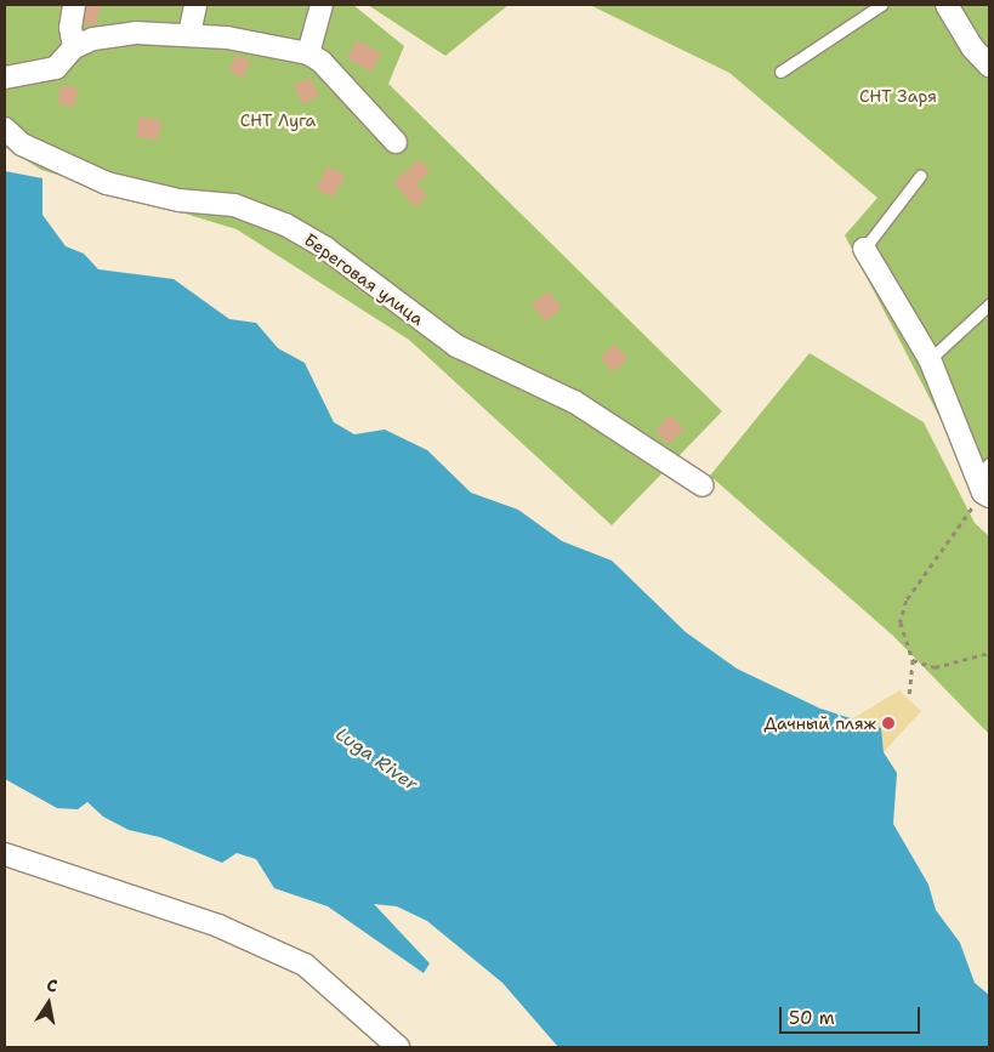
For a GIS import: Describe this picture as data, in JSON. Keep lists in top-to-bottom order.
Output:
{
  "streets": {
    "street": ["Береговая улица"]
  },
  "water": ["Luga River"],
  "parks": ["СНТ Заря", "СНТ Луга"],
  "places": ["Дачный пляж"],
  "scale_bar": "50 m",
  "north": "top"
}
